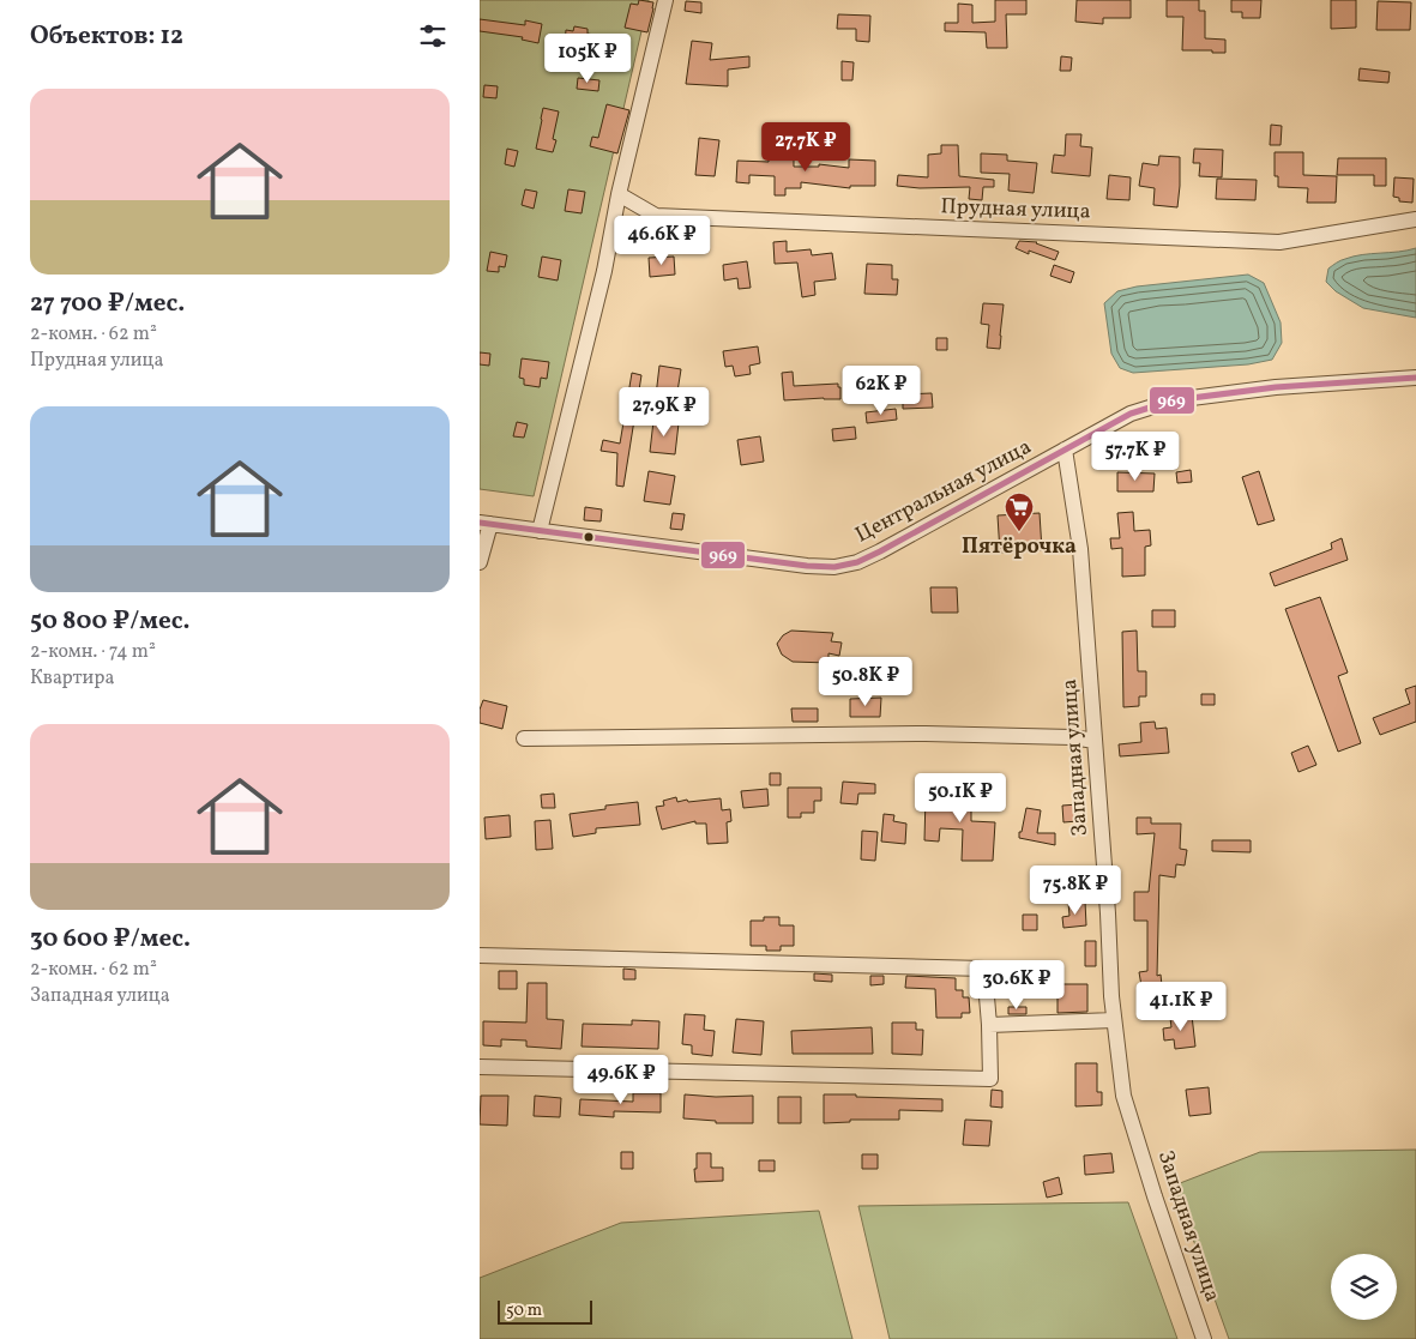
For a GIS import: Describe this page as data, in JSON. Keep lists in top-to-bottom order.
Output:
{
  "streets": {
    "street": ["Прудная улица", "Центральная улица", "Западная улица"]
  },
  "crossings": [
    ["Центральная улица", "Западная улица"]
  ],
  "places": {
    "supermarket": ["Пятёрочка"]
  },
  "lines": ["transit line 969"],
  "scale_bar": "50 m",
  "page": {
    "heading": "Объектов: 12",
    "price": [
      "105K ₽",
      "27.7K ₽",
      "46.6K ₽",
      "62K ₽",
      "27.9K ₽",
      "57.7K ₽",
      "50.8K ₽",
      "50.1K ₽",
      "75.8K ₽",
      "30.6K ₽",
      "41.1K ₽",
      "49.6K ₽"
    ],
    "list": [
      {
        "name": "27 700 ₽/мес.",
        "note": "2-комн. · 62 m² · Прудная улица"
      },
      {
        "name": "50 800 ₽/мес.",
        "note": "2-комн. · 74 m² · Квартира"
      },
      {
        "name": "30 600 ₽/мес.",
        "note": "2-комн. · 62 m² · Западная улица"
      }
    ],
    "scale": "50 m"
  }
}
